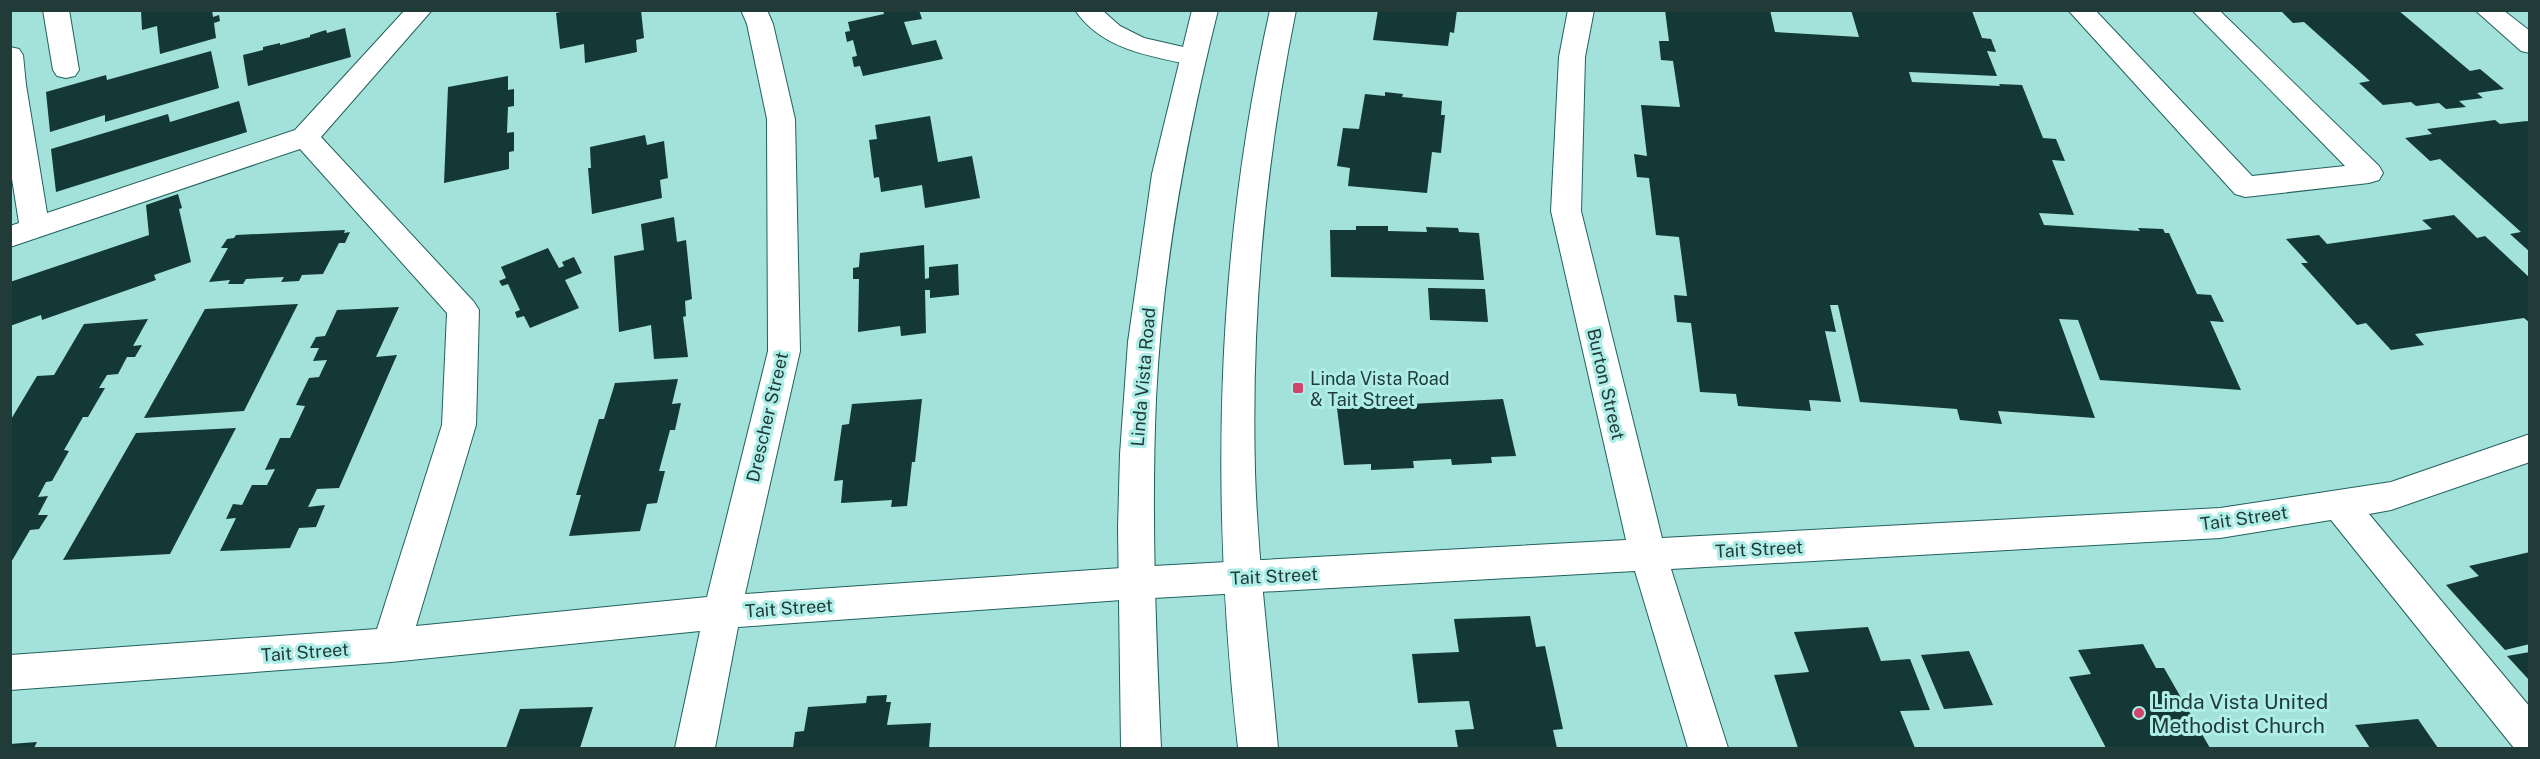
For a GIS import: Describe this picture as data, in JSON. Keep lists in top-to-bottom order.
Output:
{
  "streets": {
    "street": [
      "Linda Vista Road",
      "Burton Street",
      "Drescher Street",
      "Tait Street"
    ]
  },
  "crossings": [
    ["Linda Vista Road", "Tait Street"],
    ["Burton Street", "Tait Street"],
    ["Drescher Street", "Tait Street"]
  ],
  "places": {
    "transit": ["Linda Vista Road & Tait Street"],
    "other": ["Linda Vista United Methodist Church"]
  }
}
